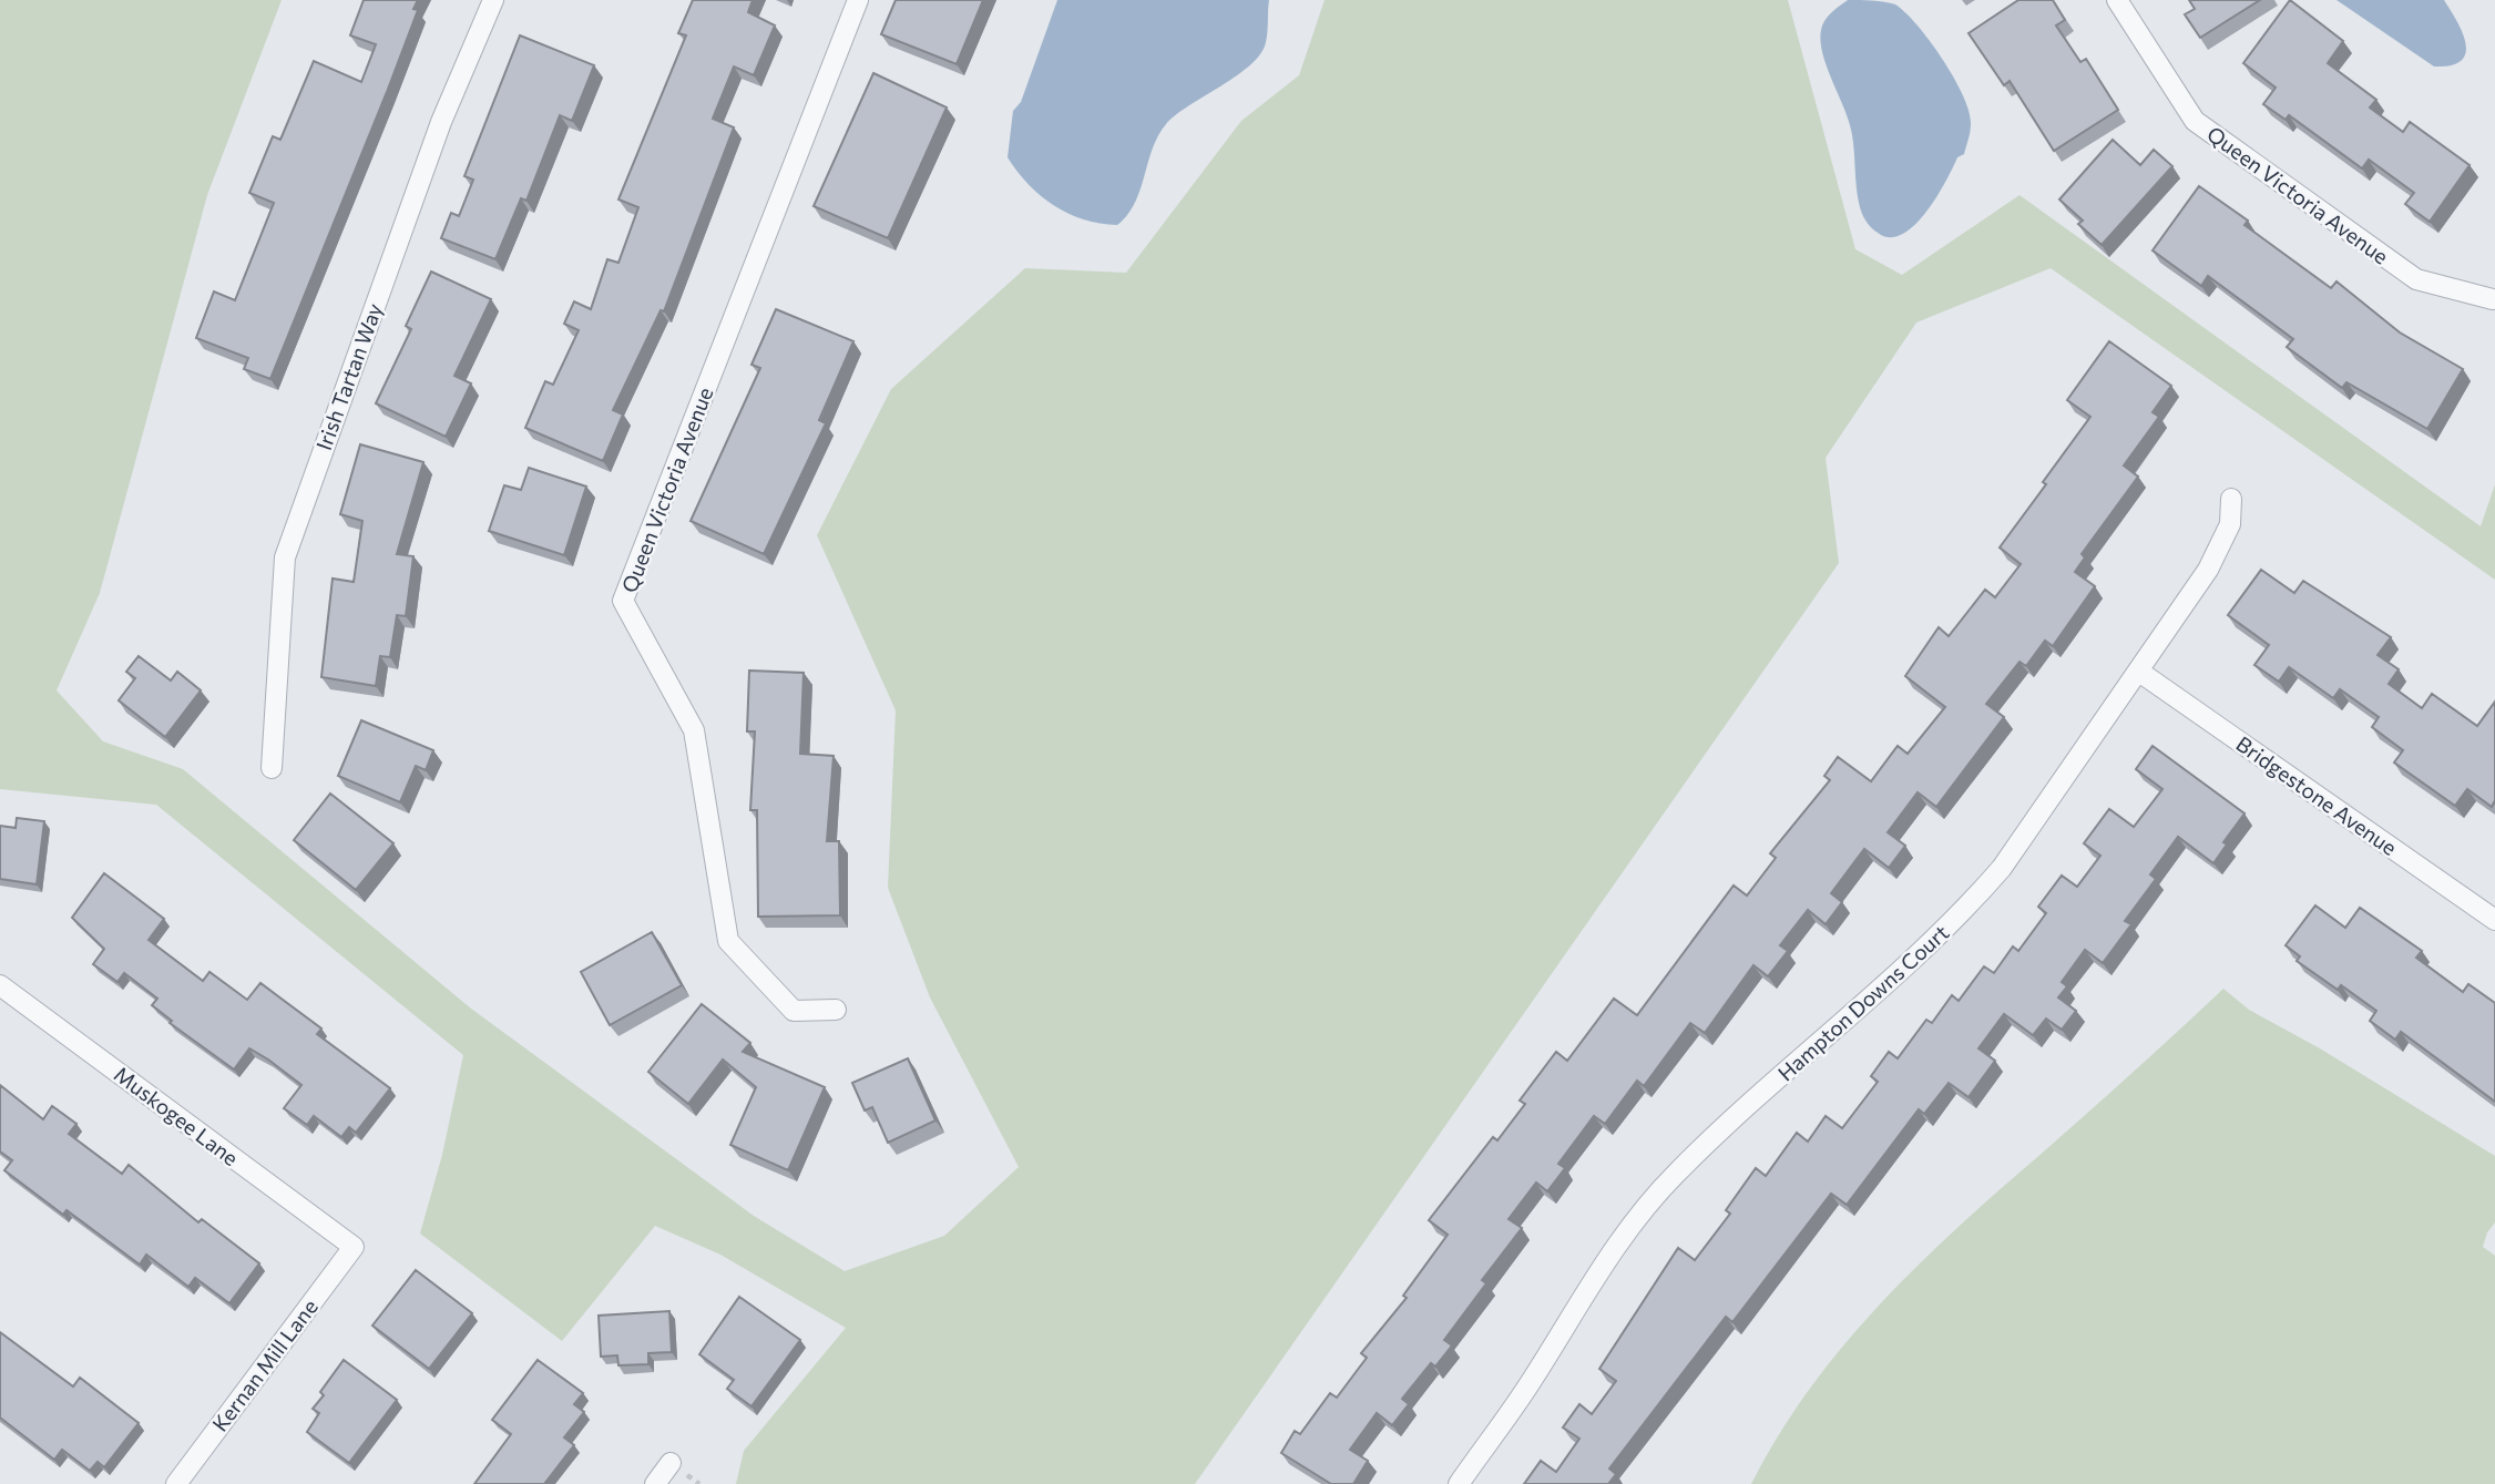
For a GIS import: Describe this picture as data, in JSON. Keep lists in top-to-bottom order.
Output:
{
  "streets": {
    "street": [
      "Queen Victoria Avenue",
      "Irish Tartan Way",
      "Bridgestone Avenue",
      "Hampton Downs Court",
      "Muskogee Lane",
      "Kernan Mill Lane"
    ]
  },
  "crossings": [
    ["Bridgestone Avenue", "Hampton Downs Court"],
    ["Muskogee Lane", "Kernan Mill Lane"]
  ]
}
